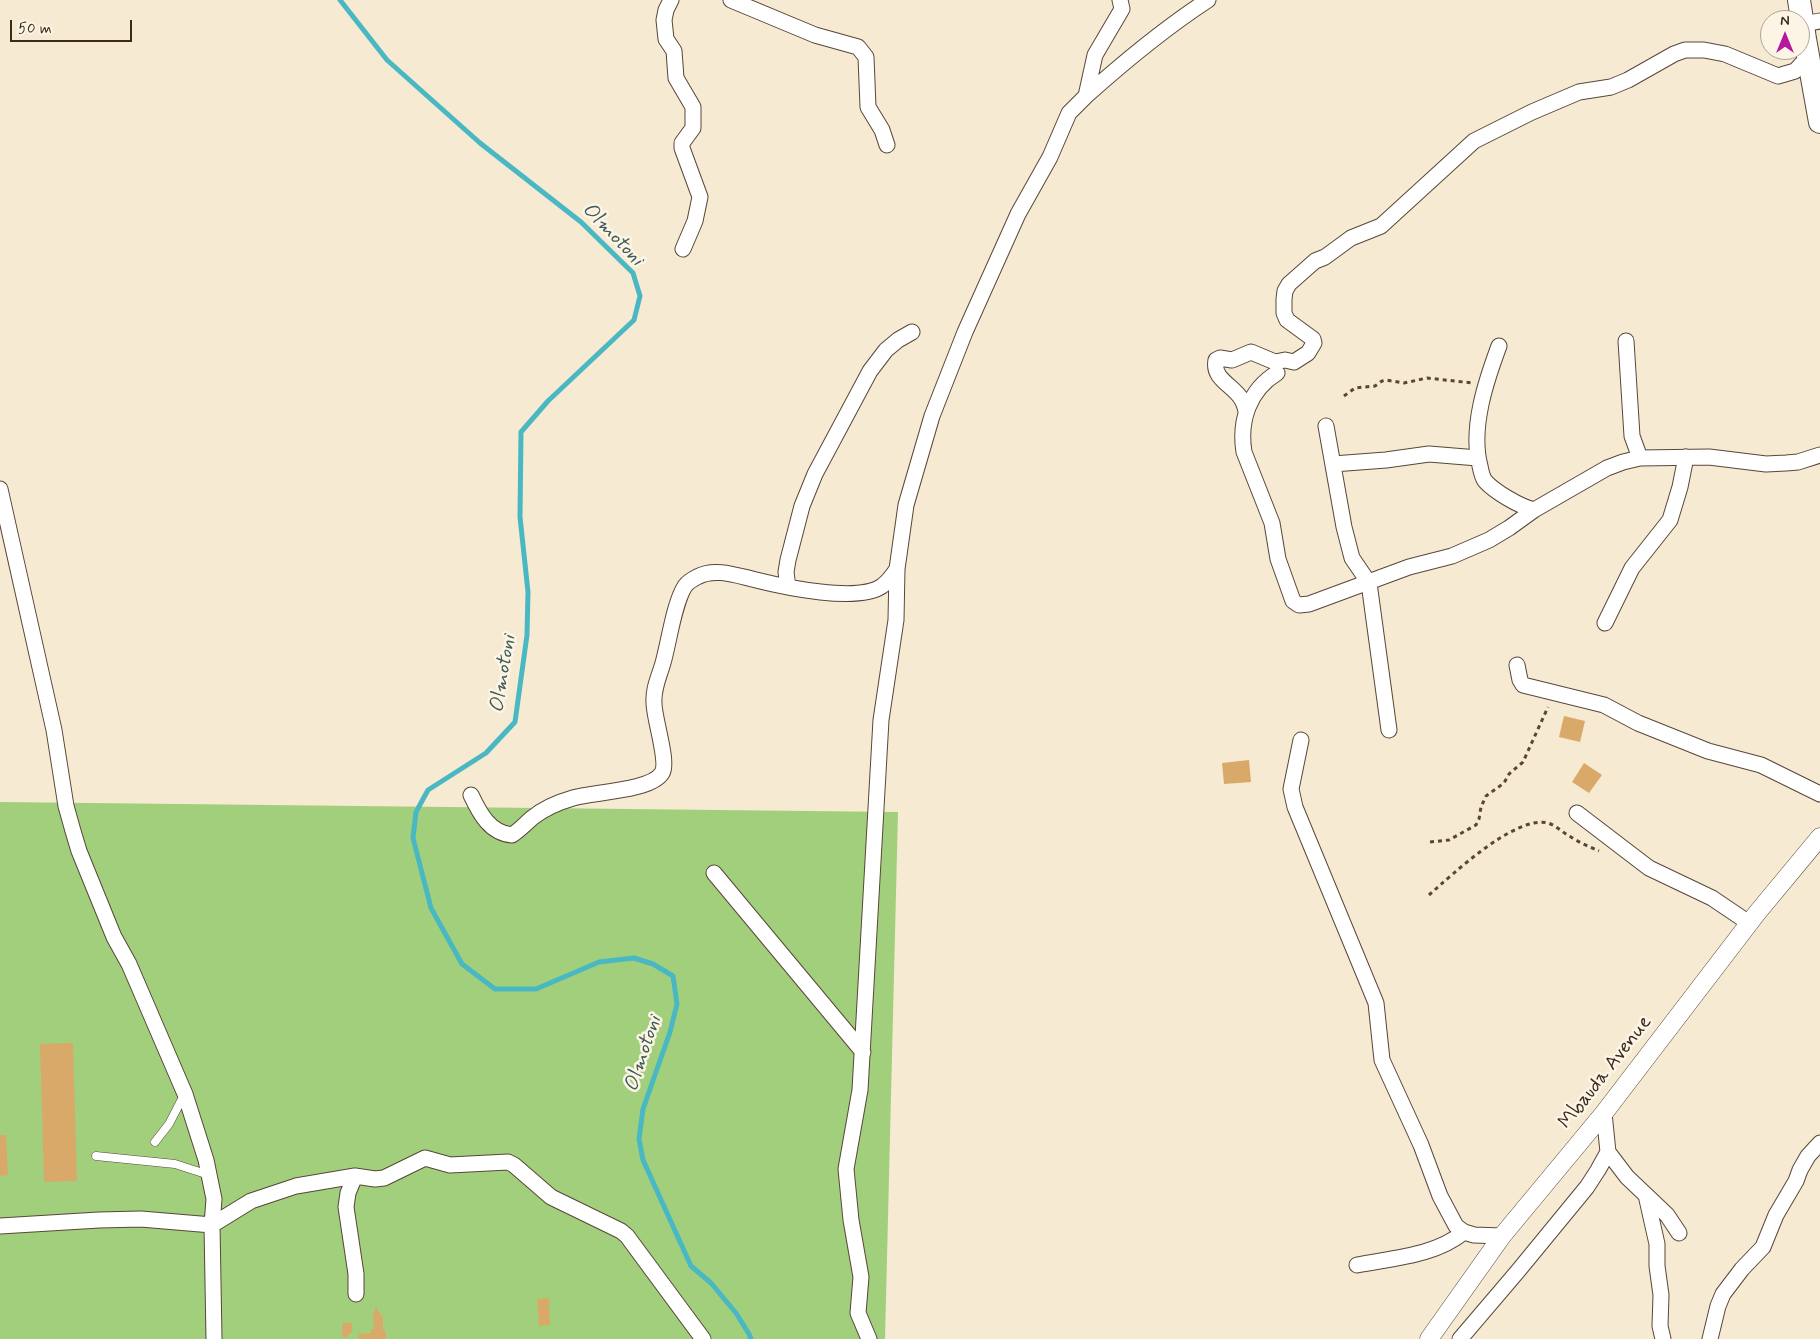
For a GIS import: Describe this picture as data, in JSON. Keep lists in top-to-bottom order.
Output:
{
  "streets": {
    "street": ["Mbauda Avenue"]
  },
  "water": ["Olmotoni"],
  "scale_bar": "50 m",
  "north": "top"
}
